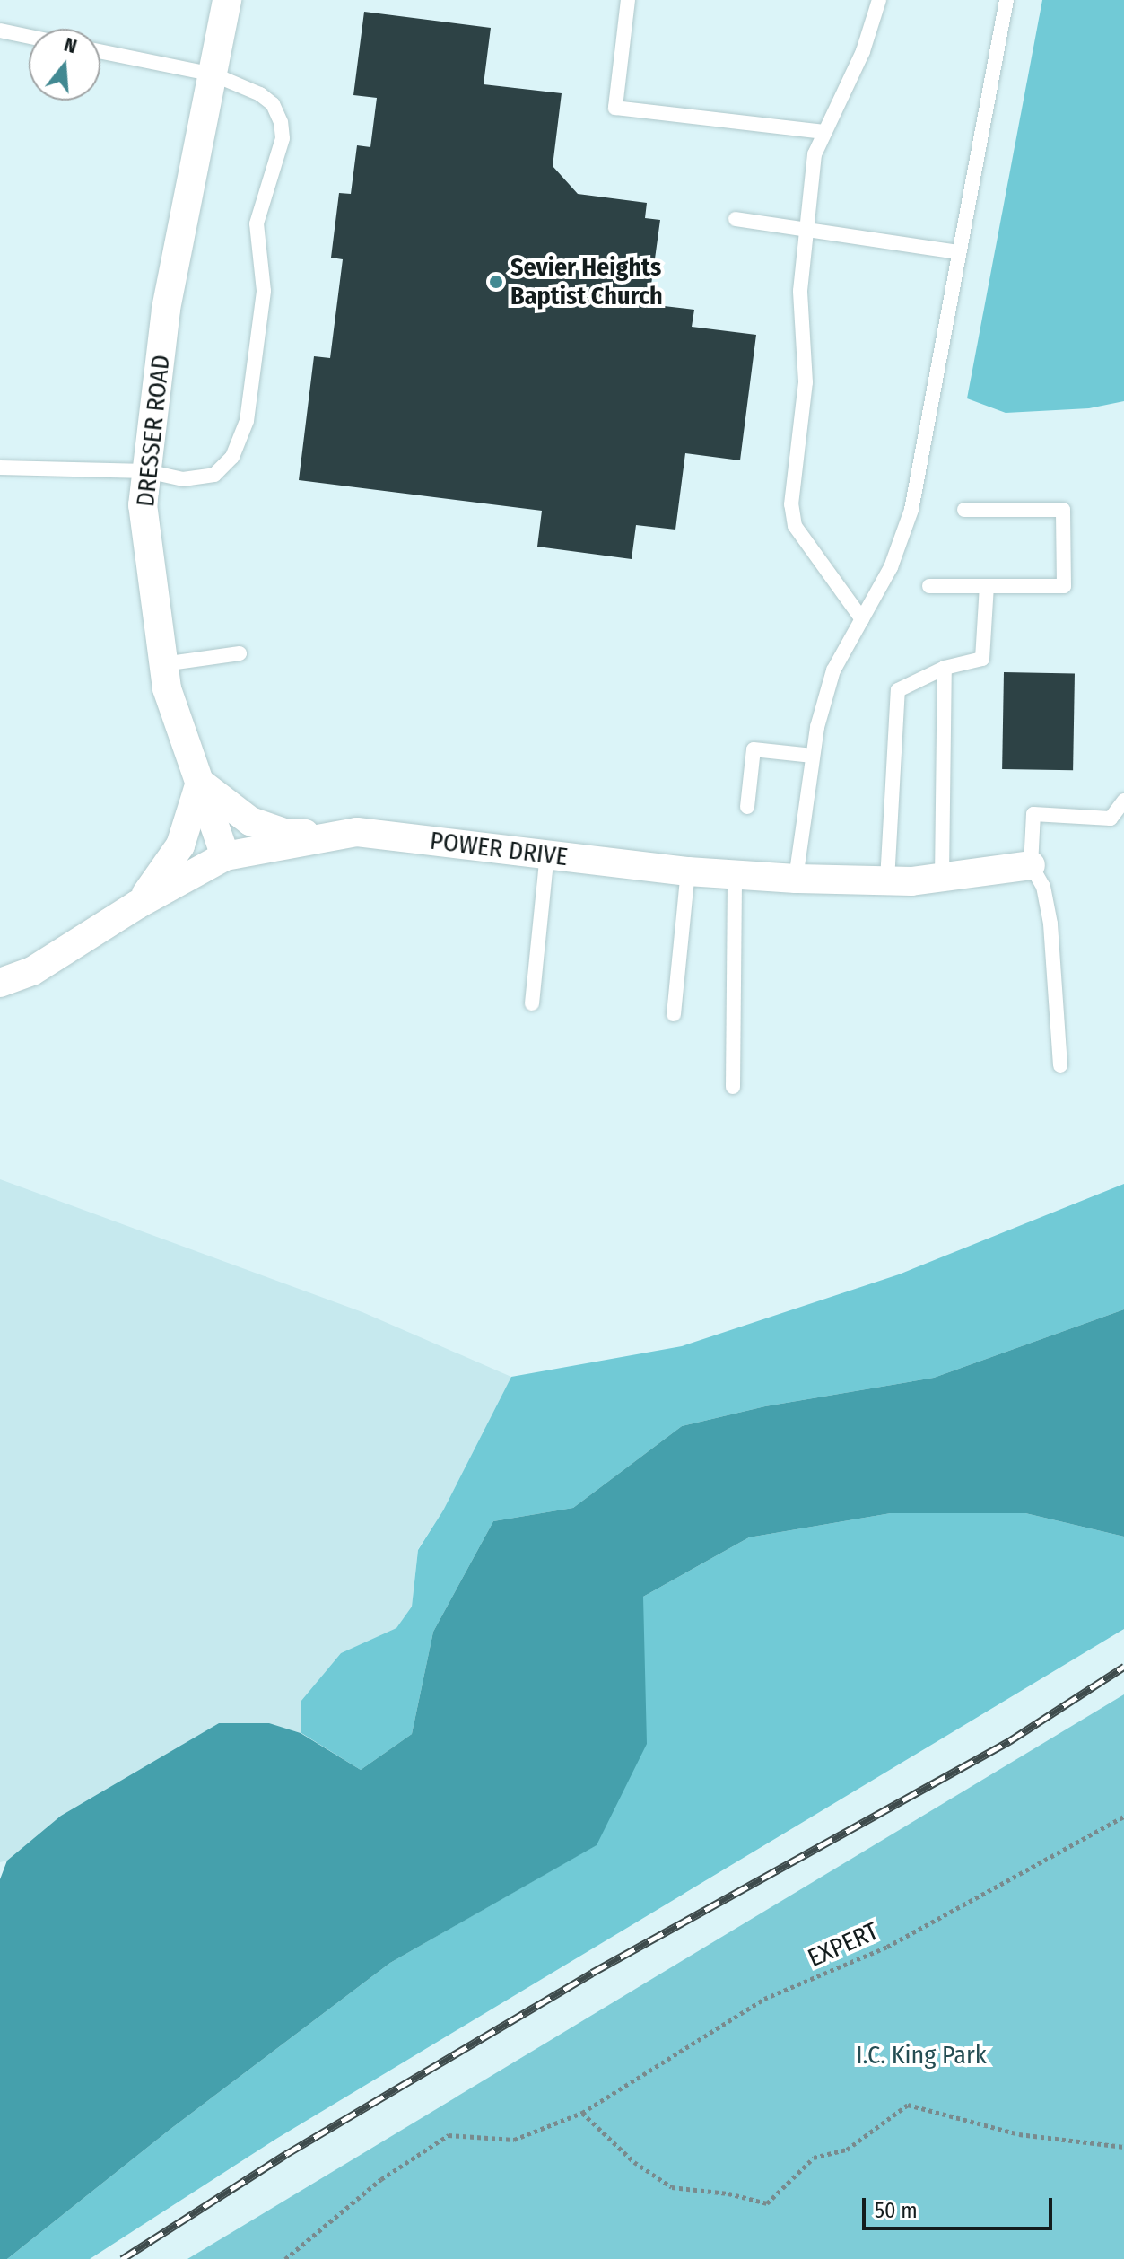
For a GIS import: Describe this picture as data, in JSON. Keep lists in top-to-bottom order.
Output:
{
  "streets": {
    "street": ["DRESSER ROAD", "POWER DRIVE"],
    "path": ["EXPERT"]
  },
  "crossings": [
    ["DRESSER ROAD", "POWER DRIVE"]
  ],
  "parks": ["I.C. King Park"],
  "places": ["Sevier Heights Baptist Church"],
  "scale_bar": "50 m",
  "north": "top"
}
